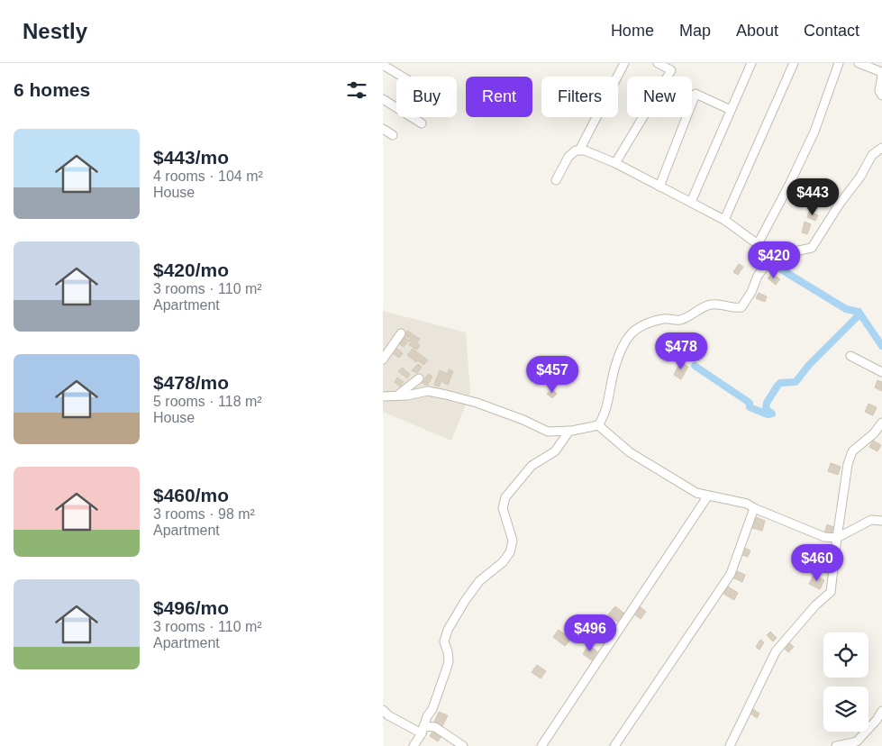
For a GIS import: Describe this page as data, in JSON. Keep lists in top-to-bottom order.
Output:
{
  "page": {
    "header": "Nestly",
    "nav": [
      "Home",
      "Map",
      "About",
      "Contact"
    ],
    "heading": "6 homes",
    "chip": [
      "Buy",
      "Rent",
      "Filters",
      "New"
    ],
    "list": [
      {
        "name": "$443/mo",
        "note": "4 rooms · 104 m² · House"
      },
      {
        "name": "$420/mo",
        "note": "3 rooms · 110 m² · Apartment"
      },
      {
        "name": "$478/mo",
        "note": "5 rooms · 118 m² · House"
      },
      {
        "name": "$460/mo",
        "note": "3 rooms · 98 m² · Apartment"
      },
      {
        "name": "$496/mo",
        "note": "3 rooms · 110 m² · Apartment"
      }
    ],
    "price": [
      "$443",
      "$420",
      "$478",
      "$457",
      "$460",
      "$496"
    ]
  }
}
